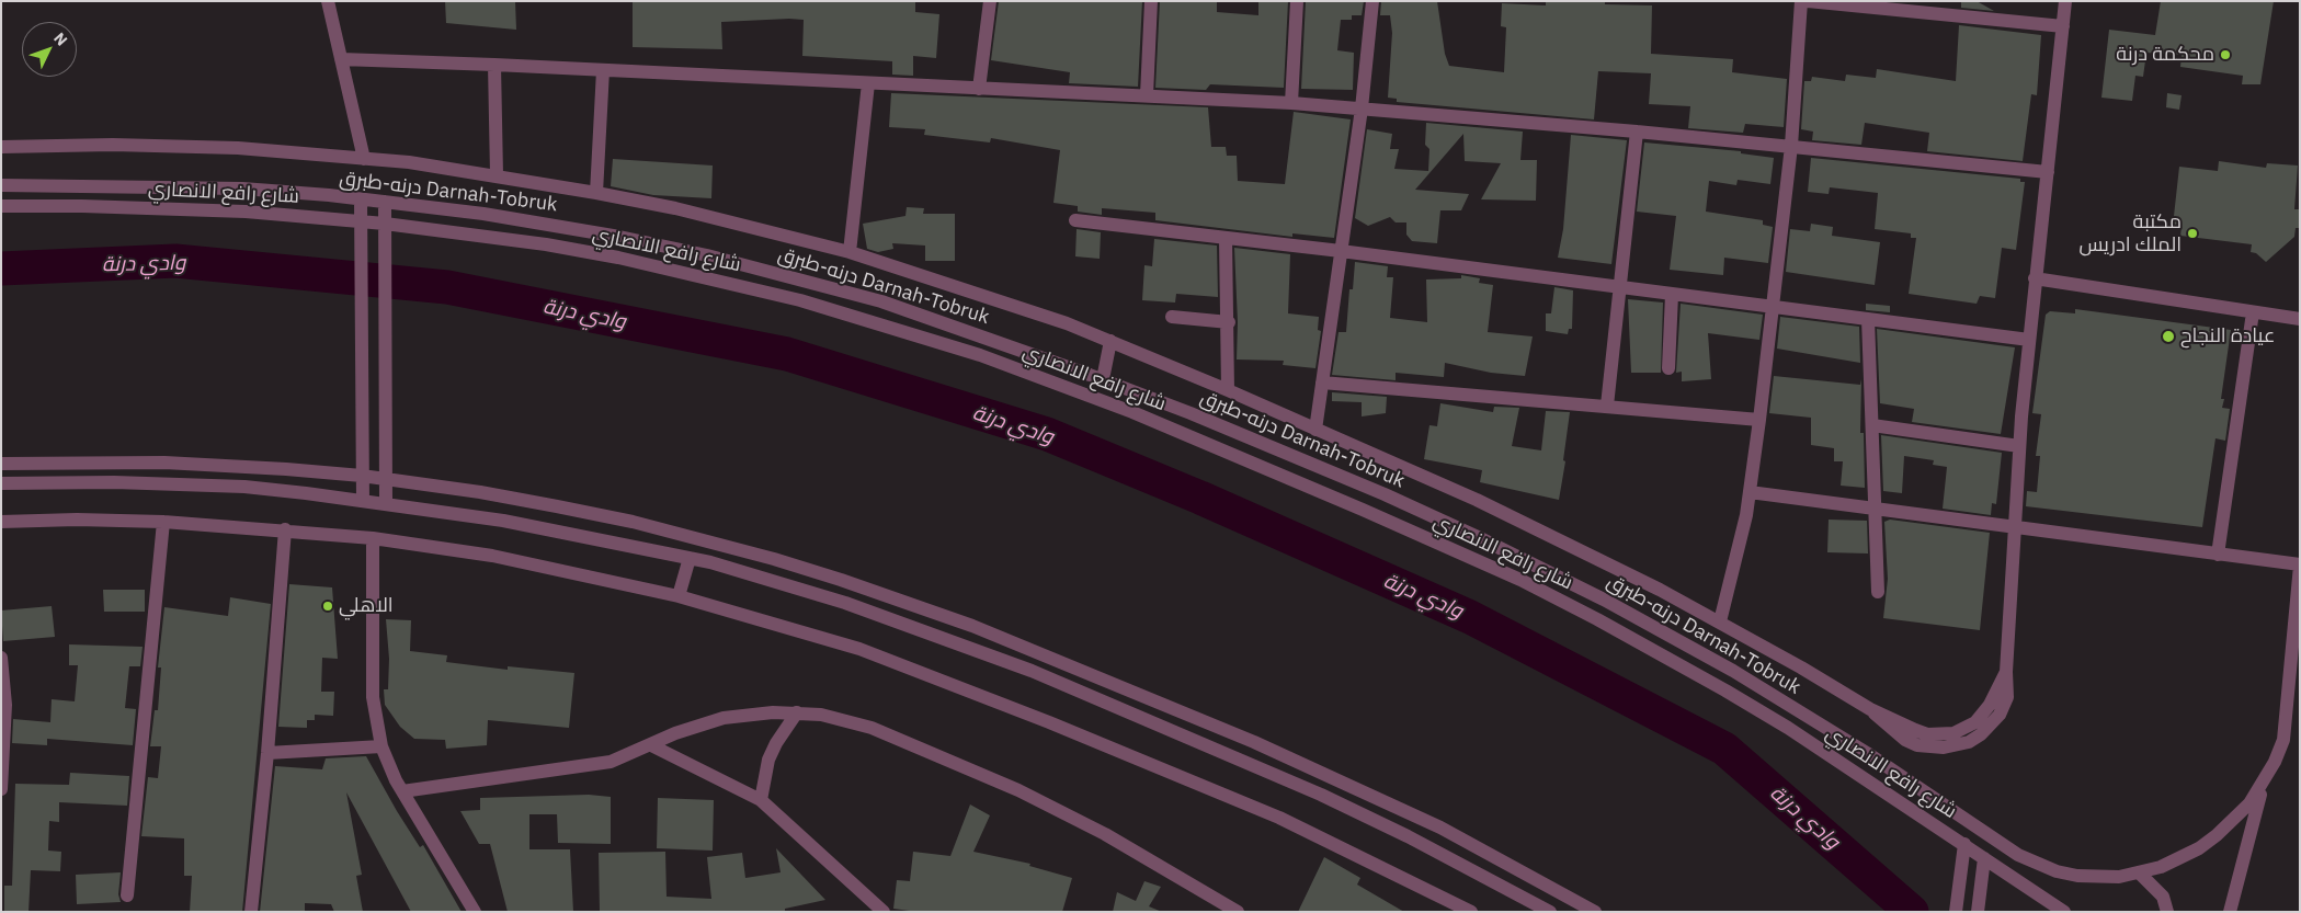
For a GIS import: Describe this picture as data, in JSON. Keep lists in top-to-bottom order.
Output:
{
  "streets": {
    "street": ["درنه-طبرق Darnah-Tobruk", "شارع رافع الانصاري"]
  },
  "water": ["وادي درنة"],
  "places": [
    "محكمة درنة",
    "مكتبة الملك ادريس",
    "عيادة النجاح",
    "الاهلي"
  ],
  "north": "top right"
}
